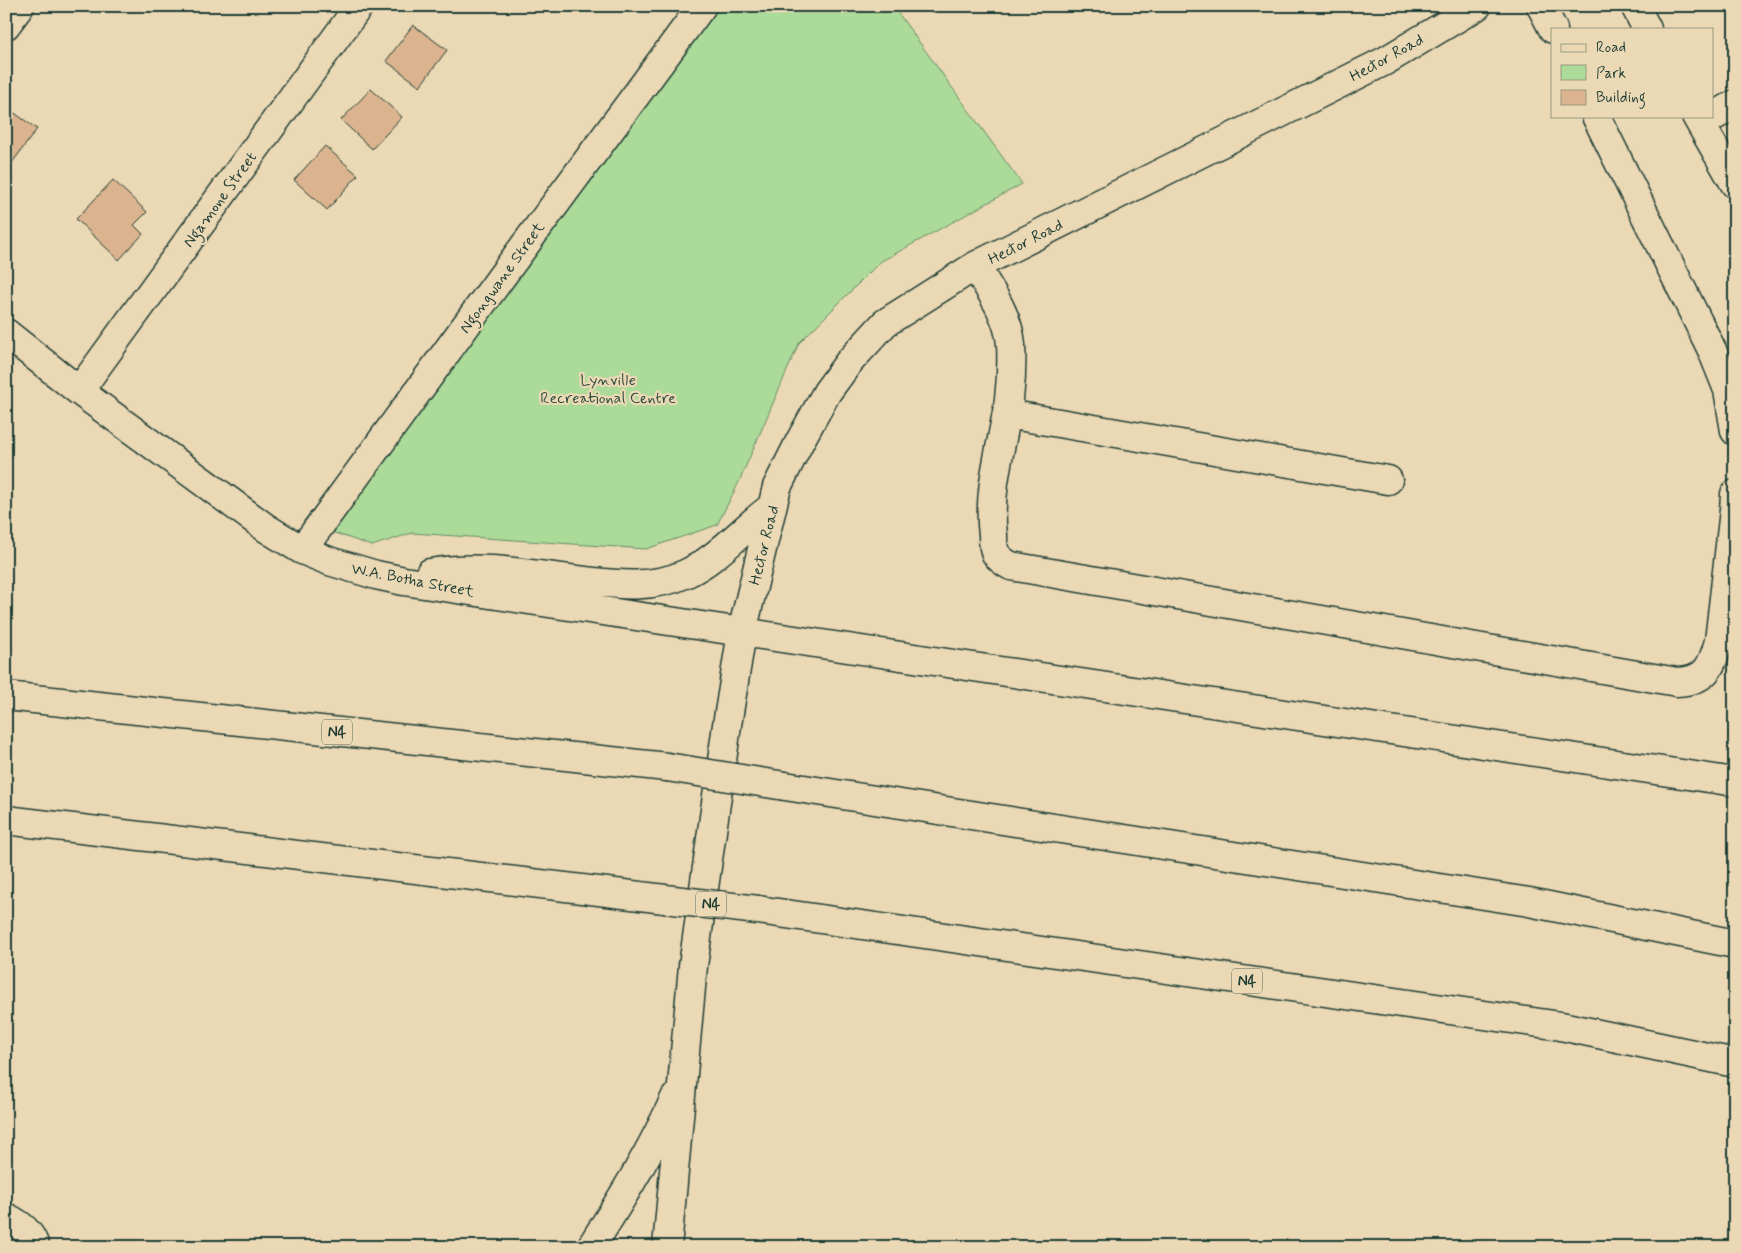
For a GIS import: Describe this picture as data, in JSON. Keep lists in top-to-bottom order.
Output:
{
  "streets": {
    "main road": [
      "Hector Road",
      "Ngamone Street",
      "Ngongwane Street",
      "W.A. Botha Street",
      "N4"
    ]
  },
  "crossings": [
    ["Hector Road", "W.A. Botha Street"],
    ["Ngamone Street", "W.A. Botha Street"],
    ["Ngongwane Street", "W.A. Botha Street"]
  ],
  "parks": ["Lynville Recreational Centre"],
  "legend": ["Road", "Park", "Building"]
}
